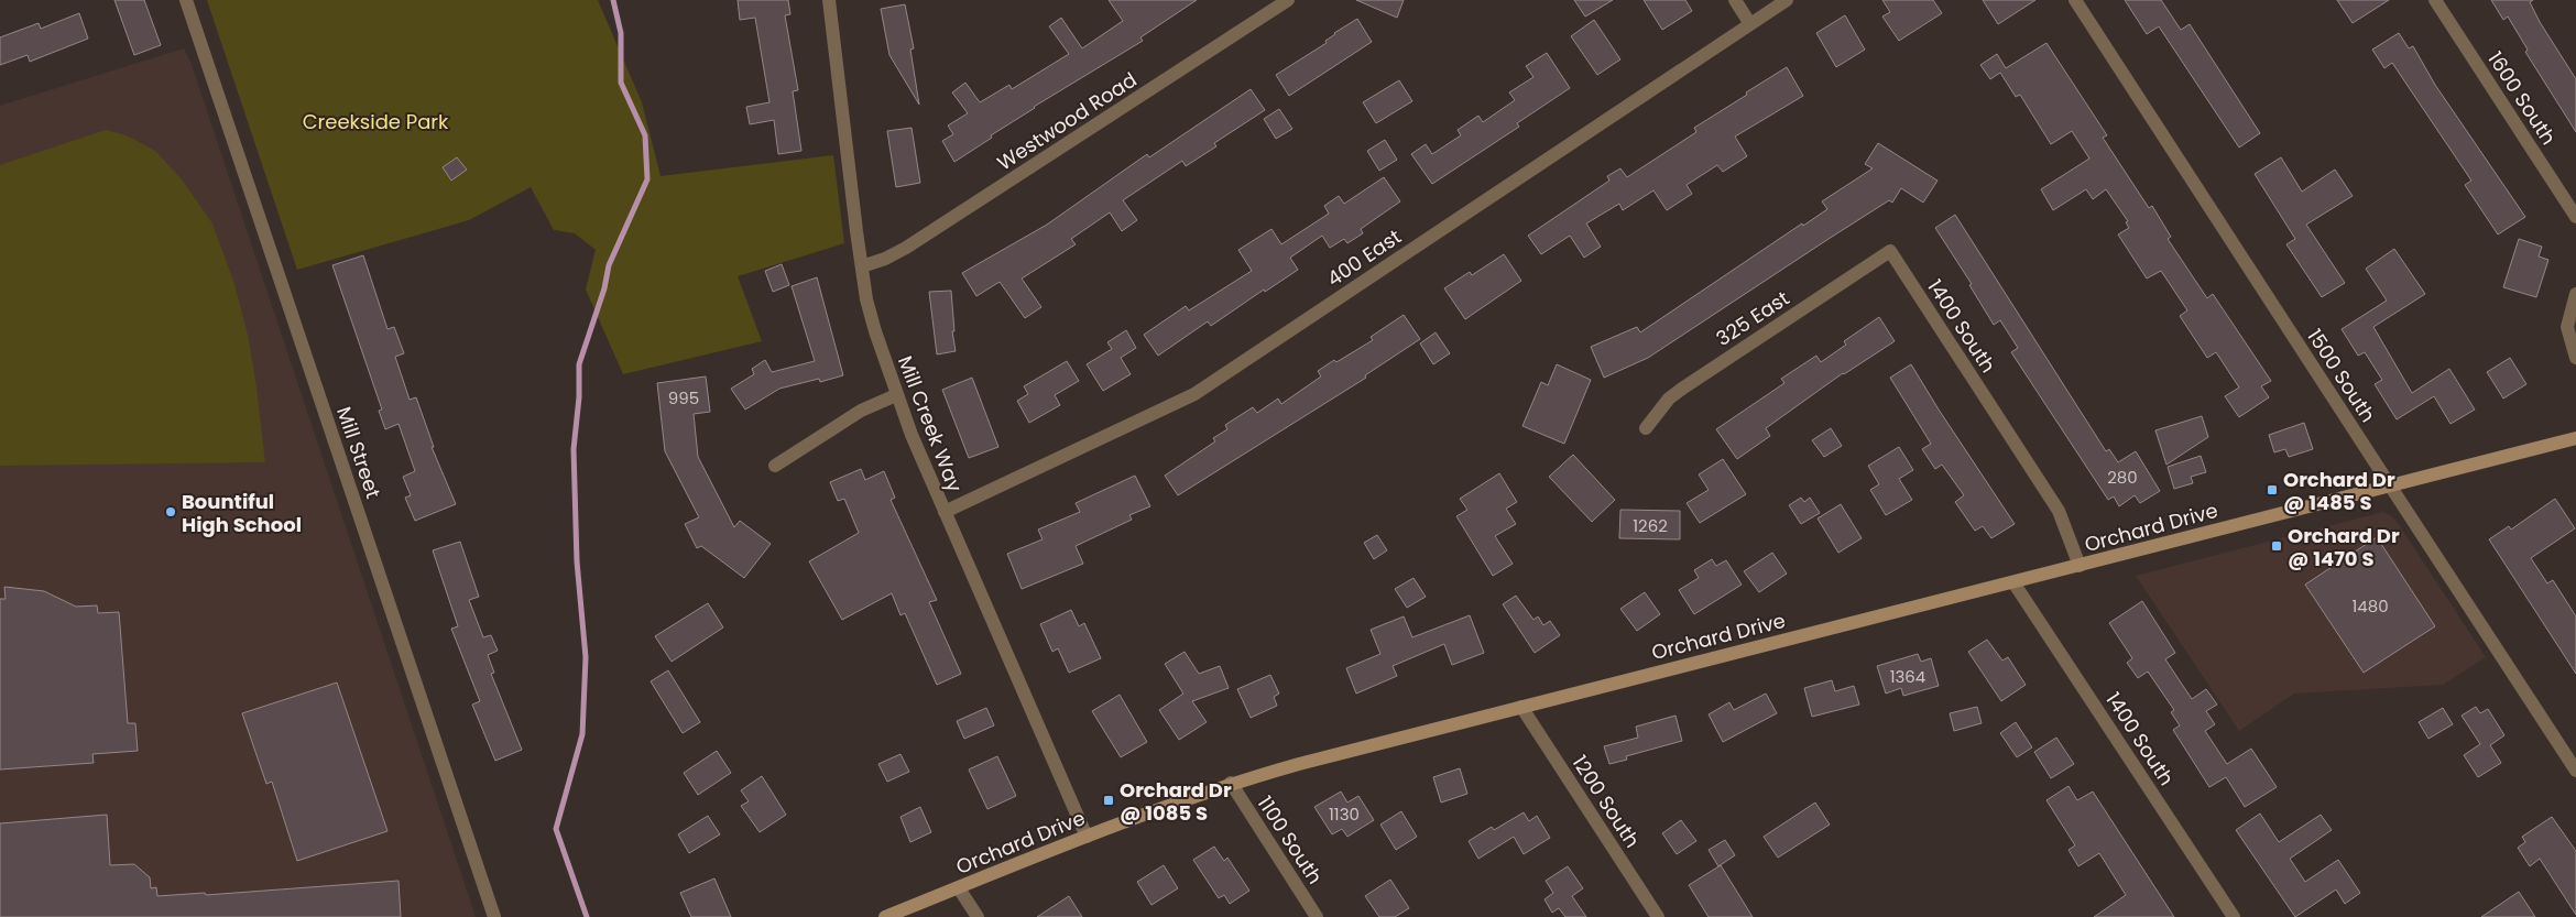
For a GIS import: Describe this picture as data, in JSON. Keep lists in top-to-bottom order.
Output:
{
  "streets": {
    "main road": ["Orchard Drive"],
    "street": [
      "1600 South",
      "Westwood Road",
      "400 East",
      "325 East",
      "1400 South",
      "1500 South",
      "Mill Creek Way",
      "Mill Street",
      "1200 South",
      "1100 South"
    ]
  },
  "crossings": [
    ["Westwood Road", "Mill Creek Way"],
    ["400 East", "Mill Creek Way"],
    ["325 East", "1400 South"],
    ["1400 South", "Orchard Drive"],
    ["1500 South", "Orchard Drive"],
    ["Mill Creek Way", "Orchard Drive"],
    ["Orchard Drive", "1200 South"],
    ["Orchard Drive", "1100 South"]
  ],
  "parks": ["Creekside Park"],
  "places": {
    "transit": ["Orchard Dr @ 1485 S", "Orchard Dr @ 1470 S", "Orchard Dr @ 1085 S"],
    "other": ["Bountiful High School"]
  },
  "house_numbers": [
    "995",
    "280",
    "1262",
    "1480",
    "1364",
    "1130"
  ]
}
